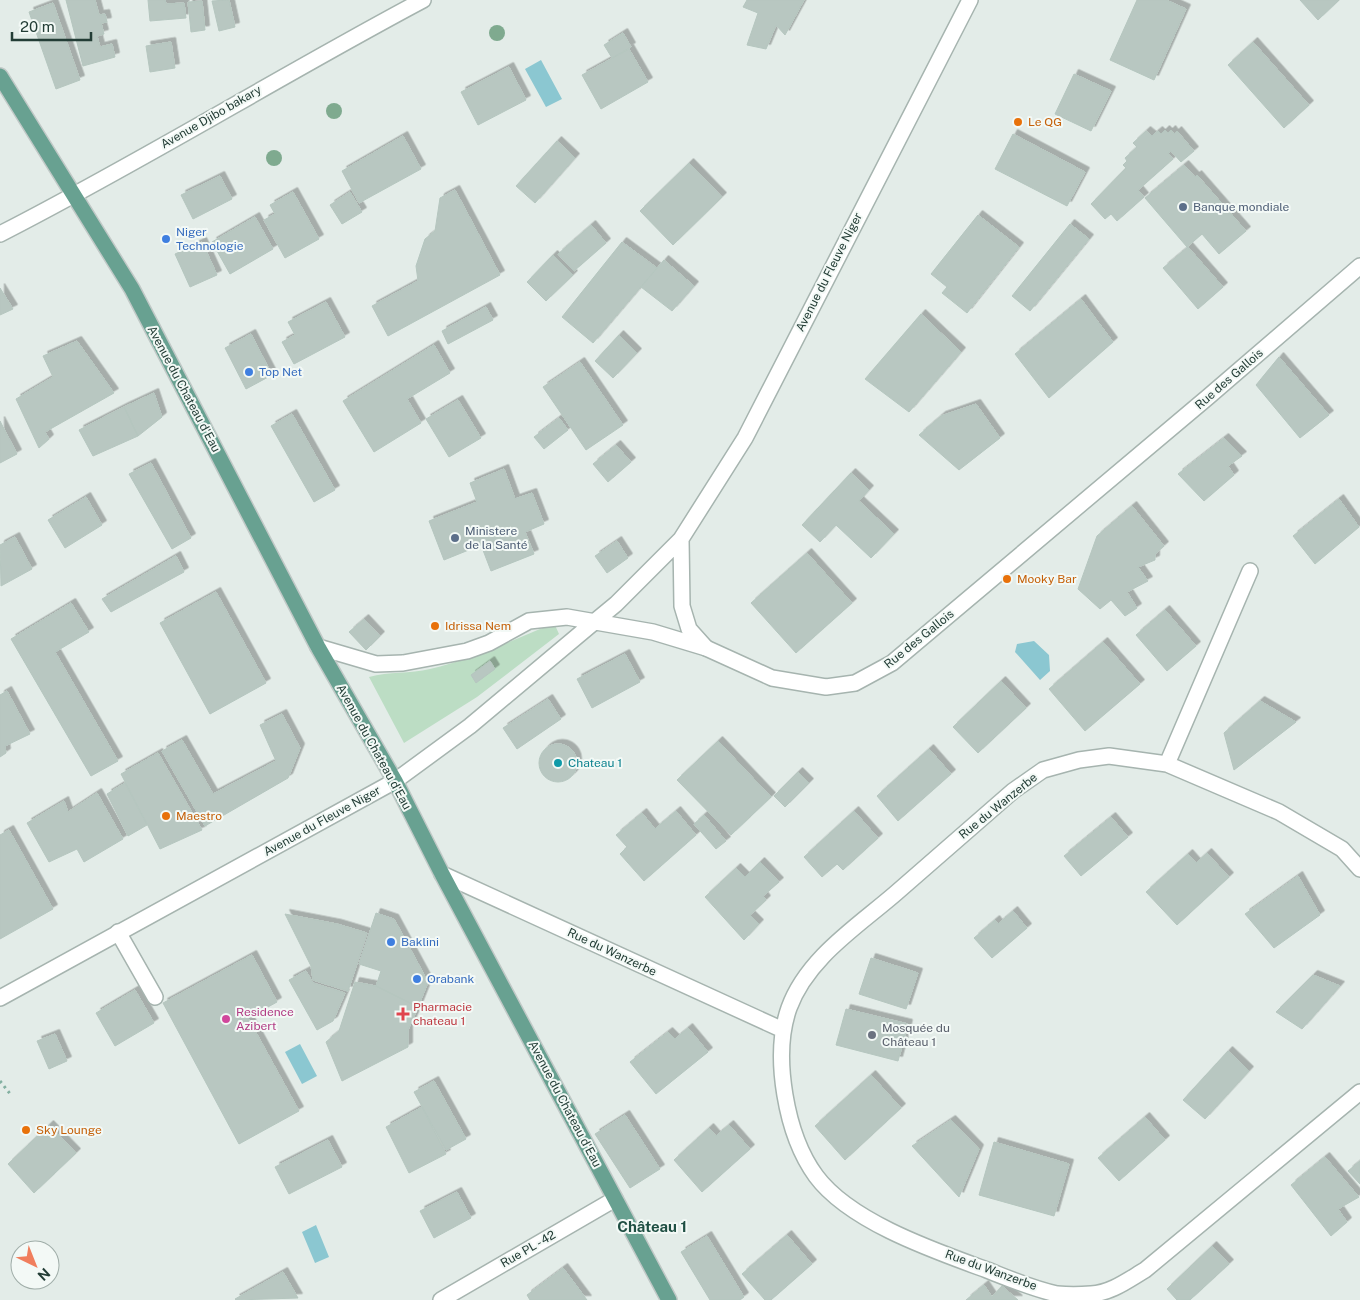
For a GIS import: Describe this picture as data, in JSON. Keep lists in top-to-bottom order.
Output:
{
  "streets": {
    "main road": ["Avenue du Chateau d'Eau"],
    "street": [
      "Avenue Djibo bakary",
      "Avenue du Fleuve Niger",
      "Rue des Gallois",
      "Rue du Wanzerbe",
      "Rue PL - 42"
    ]
  },
  "crossings": [
    ["Avenue Djibo bakary", "Avenue du Chateau d'Eau"],
    ["Avenue du Fleuve Niger", "Rue des Gallois"],
    ["Avenue du Fleuve Niger", "Avenue du Chateau d'Eau"],
    ["Rue des Gallois", "Avenue du Chateau d'Eau"],
    ["Avenue du Chateau d'Eau", "Rue du Wanzerbe"],
    ["Avenue du Chateau d'Eau", "Rue PL - 42"]
  ],
  "districts": ["Château 1"],
  "places": {
    "other": [
      "Le QG",
      "Banque mondiale",
      "Niger Technologie",
      "Top Net",
      "Ministere de la Santé",
      "Mooky Bar",
      "Idrissa Nem",
      "Chateau 1",
      "Maestro",
      "Baklini",
      "Orabank",
      "Residence Azibert",
      "Mosquée du Château 1",
      "Sky Lounge"
    ],
    "health": ["Pharmacie chateau 1"]
  },
  "scale_bar": "20 m",
  "north": "bottom right"
}
